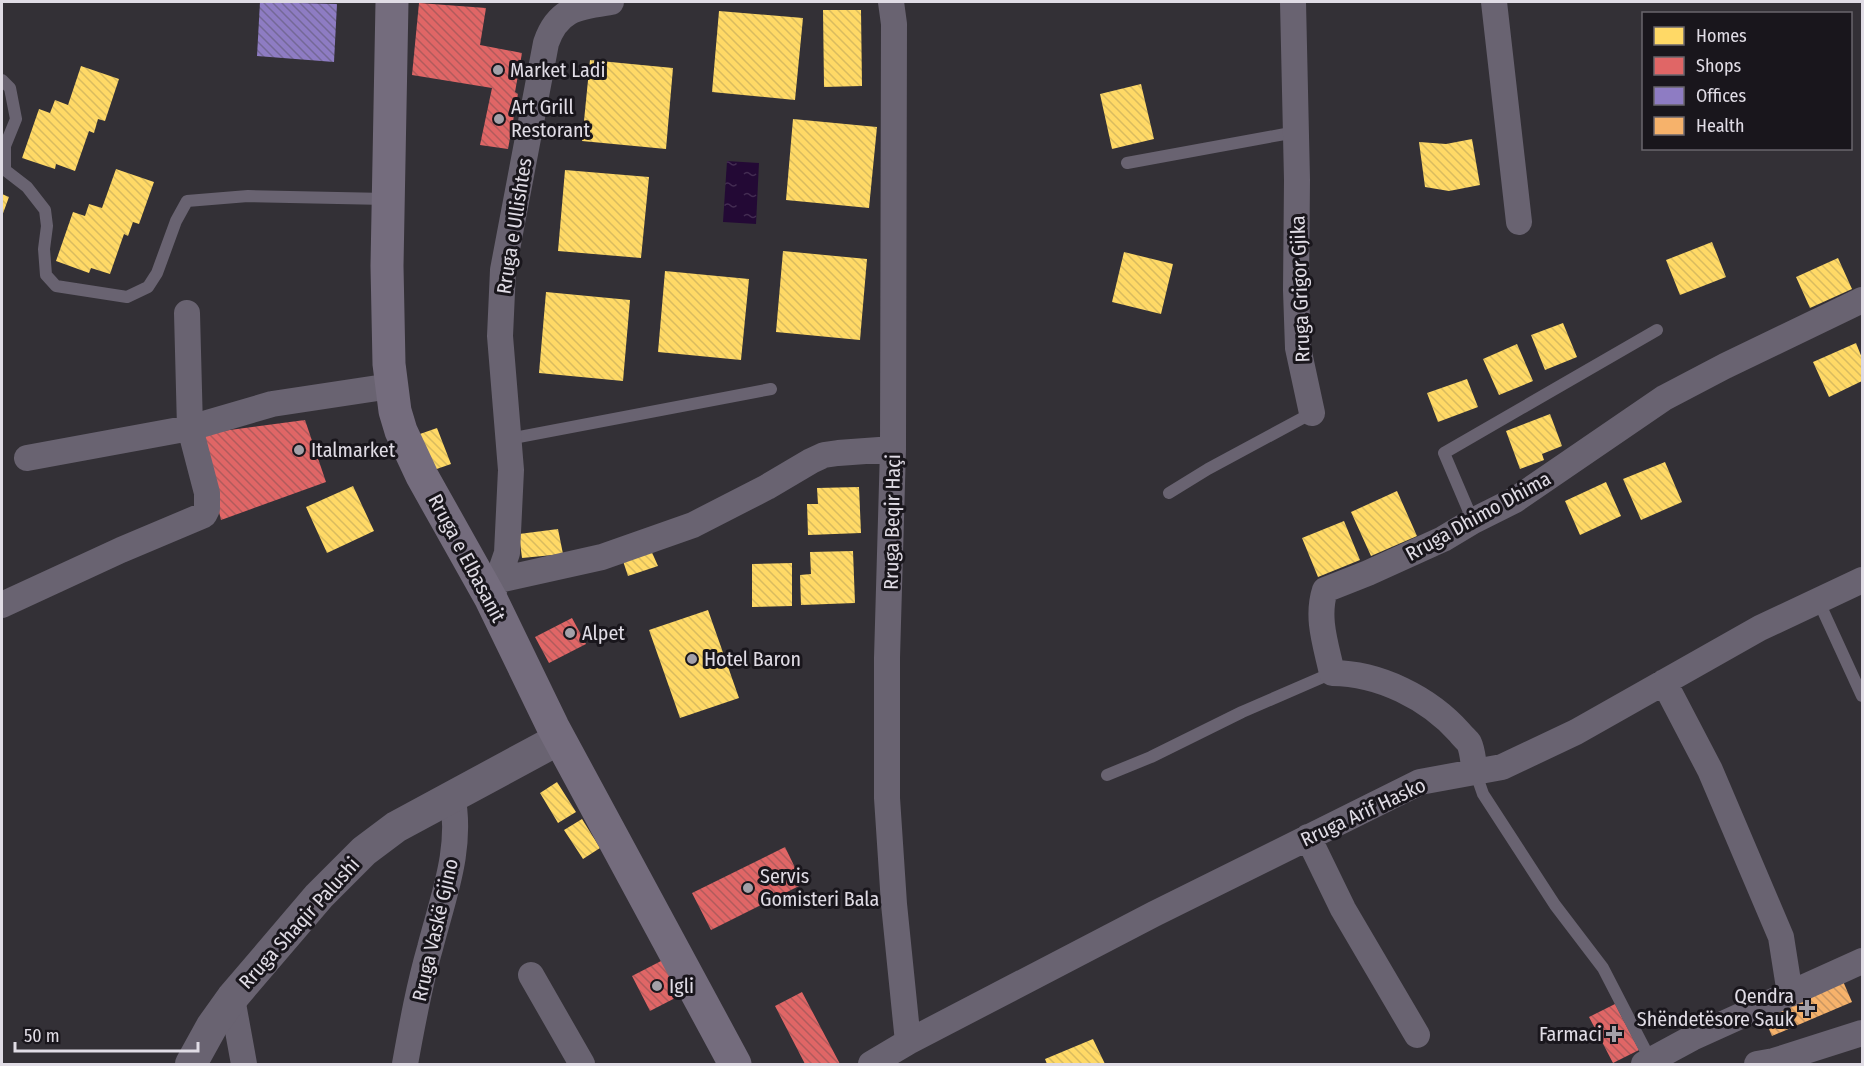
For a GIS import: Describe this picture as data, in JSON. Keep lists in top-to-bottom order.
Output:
{
  "streets": {
    "main road": ["Rruga e Elbasanit"],
    "street": [
      "Rruga e Ullishtes",
      "Rruga Grigor Gjika",
      "Rruga Dhimo Dhima",
      "Rruga Beqir Haçi",
      "Rruga Arif Hasko",
      "Rruga Shaqir Palushi",
      "Rruga Vaskë Gjino"
    ]
  },
  "crossings": [
    ["Rruga e Ullishtes", "Rruga e Elbasanit"],
    ["Rruga Beqir Haçi", "Rruga Arif Hasko"],
    ["Rruga e Elbasanit", "Rruga Shaqir Palushi"],
    ["Rruga Shaqir Palushi", "Rruga Vaskë Gjino"]
  ],
  "places": {
    "other": [
      "Market Ladi",
      "Art Grill Restorant",
      "Italmarket",
      "Alpet",
      "Hotel Baron",
      "Servis Gomisteri Bala",
      "Igli"
    ],
    "health": ["Qendra Shëndetësore Sauk", "Farmaci"]
  },
  "legend": [
    "Homes",
    "Shops",
    "Offices",
    "Health"
  ],
  "scale_bar": "50 m"
}
